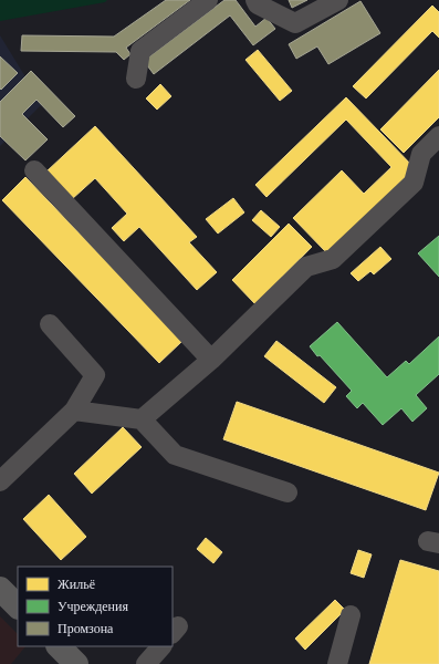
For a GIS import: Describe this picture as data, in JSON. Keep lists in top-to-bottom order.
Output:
{
  "legend": ["Жильё", "Учреждения", "Промзона"]
}
